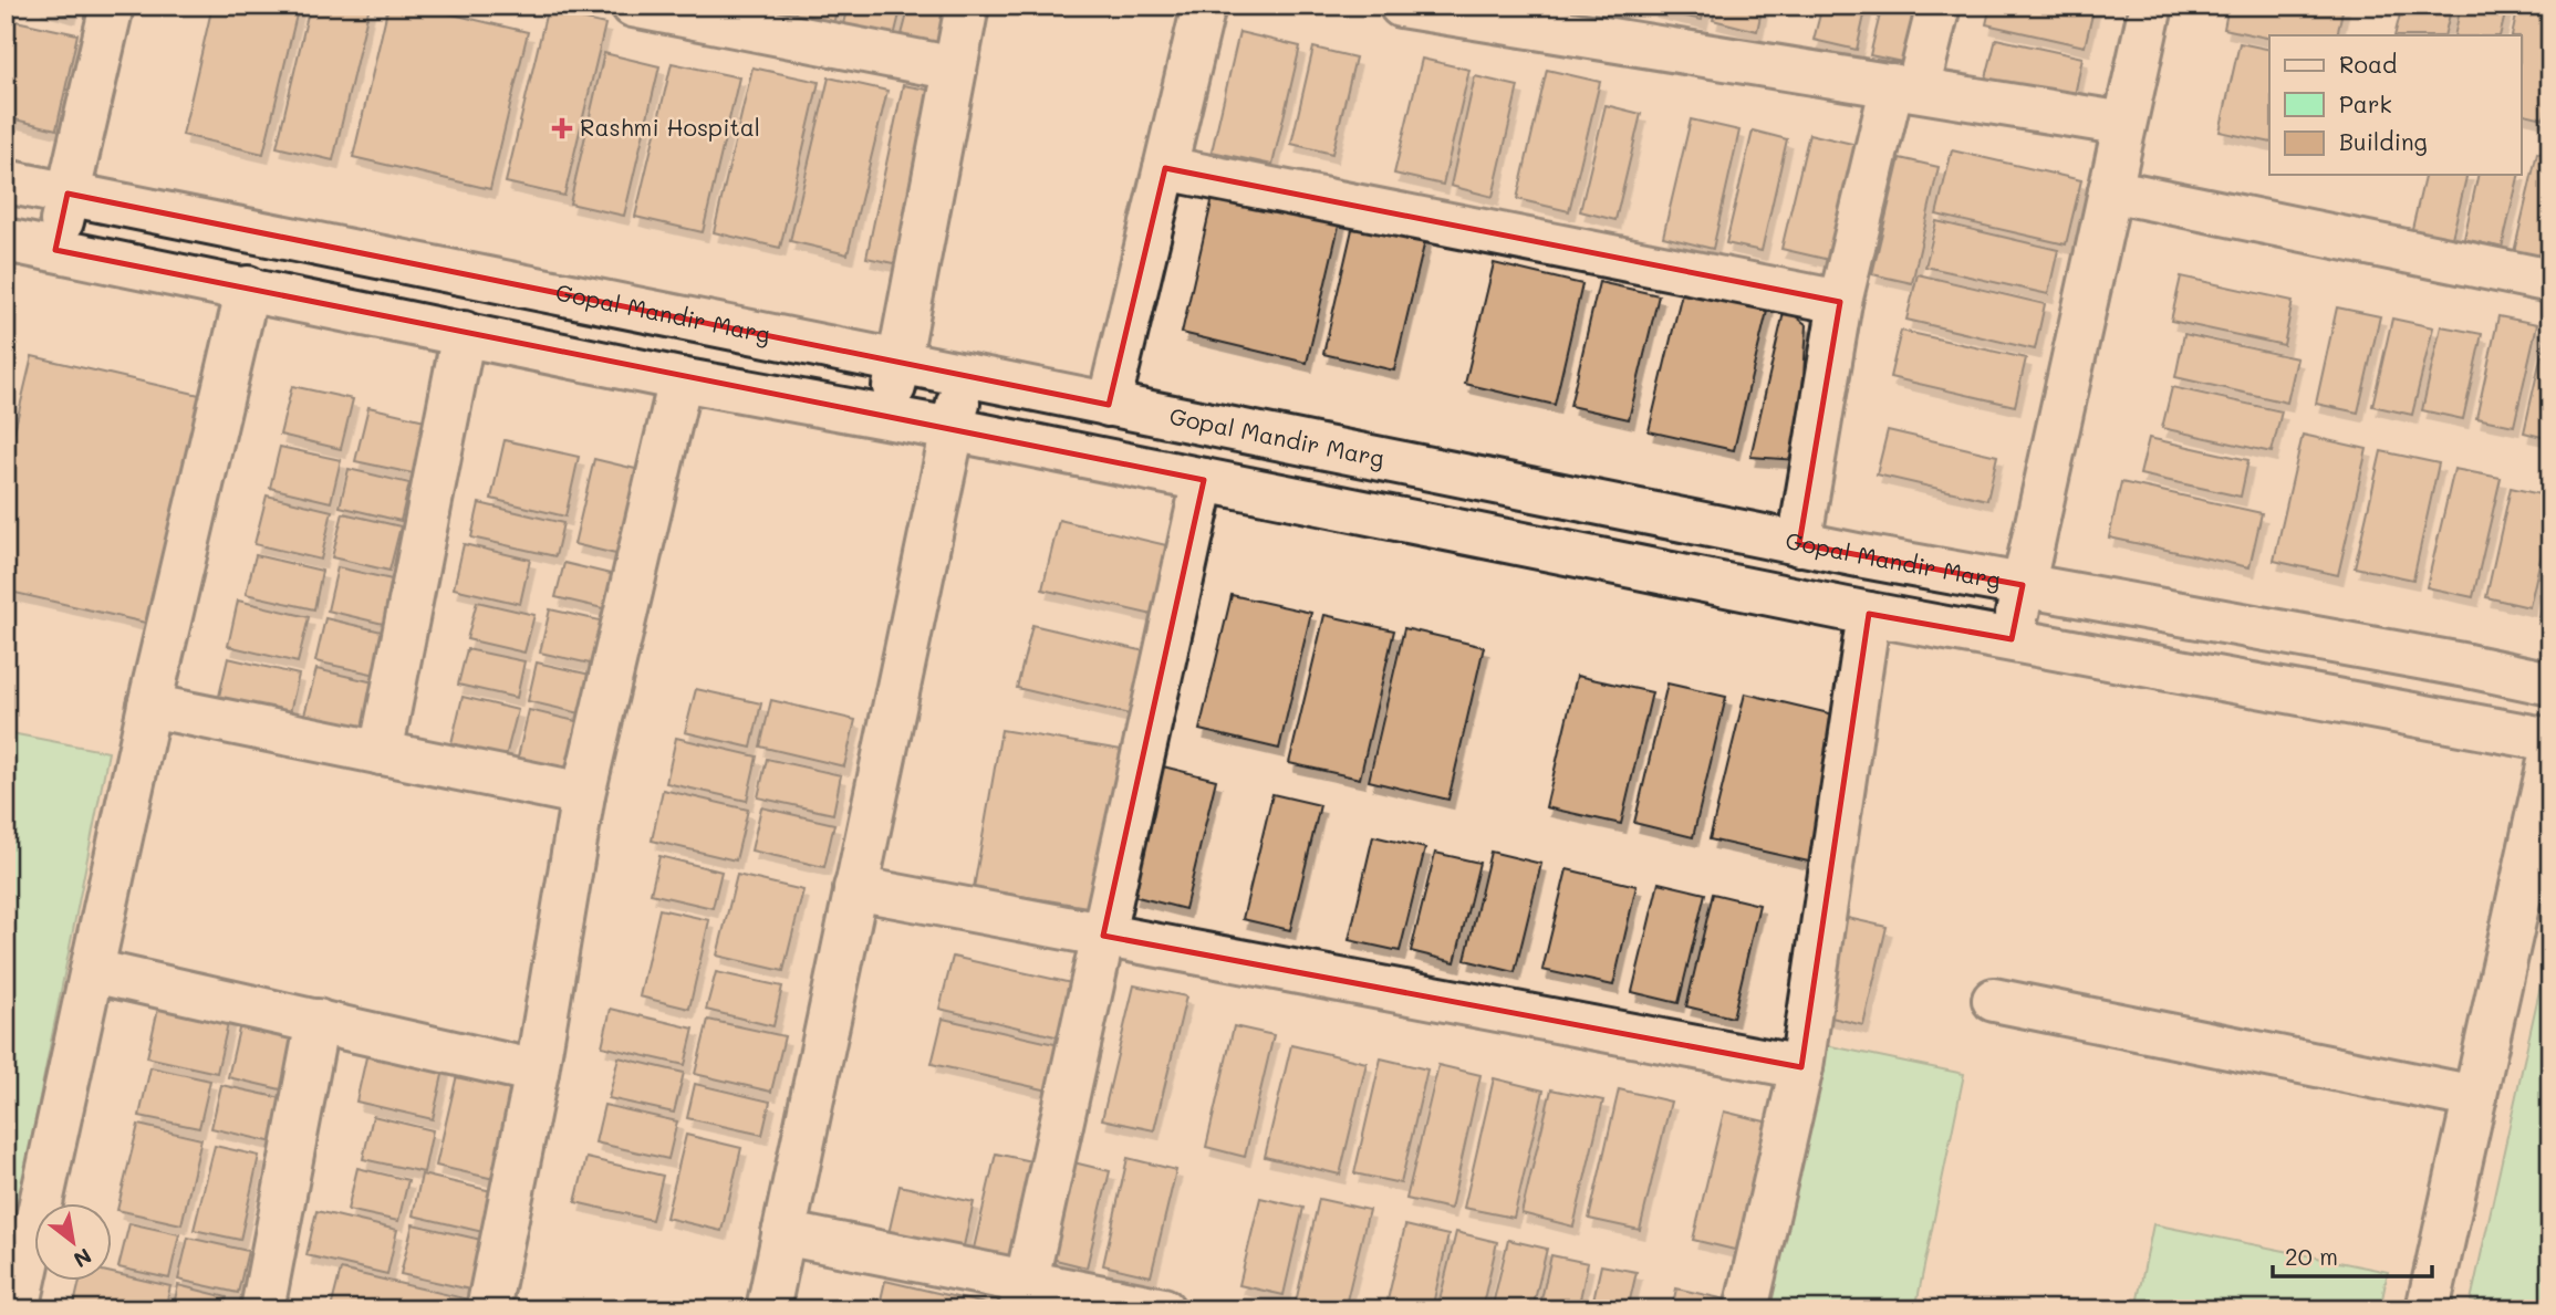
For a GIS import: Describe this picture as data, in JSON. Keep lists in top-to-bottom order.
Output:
{
  "streets": {
    "street": ["Gopal Mandir Marg"]
  },
  "places": {
    "health": ["Rashmi Hospital"]
  },
  "legend": ["Road", "Park", "Building"],
  "scale_bar": "20 m",
  "north": "bottom right"
}
